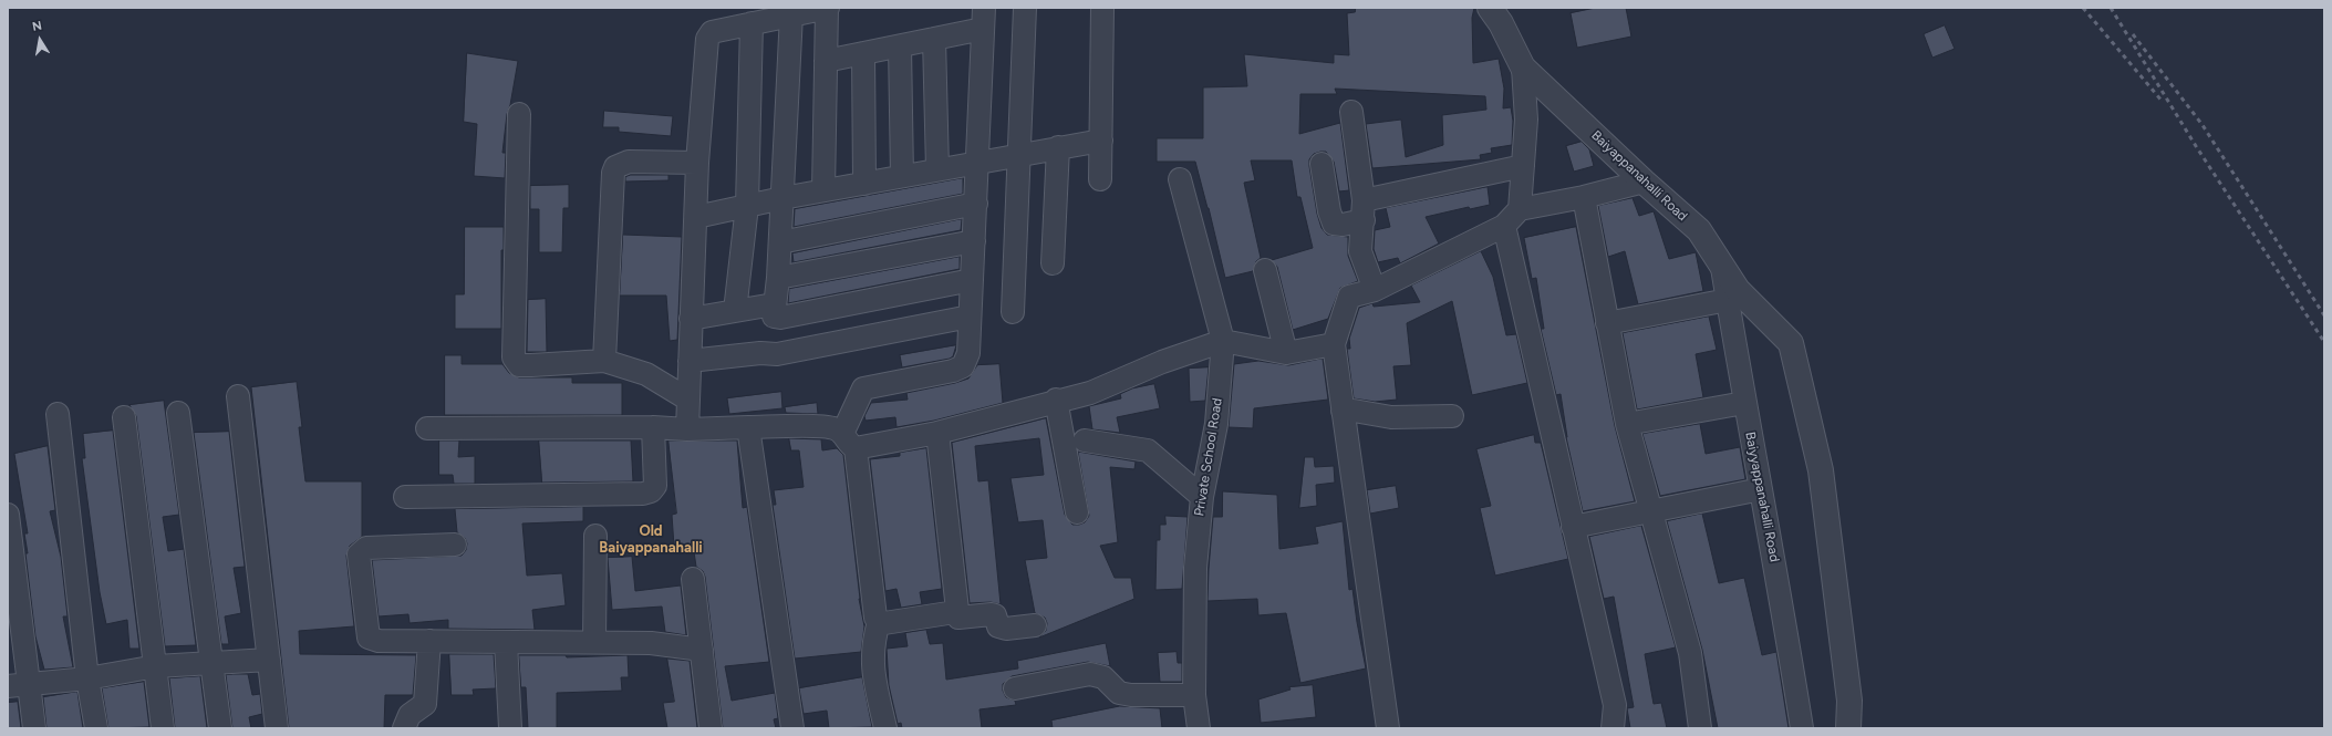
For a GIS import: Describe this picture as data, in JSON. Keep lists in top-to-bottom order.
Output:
{
  "streets": {
    "street": ["Baiyappanahalli Road", "Private School Road", "Baiyyappanahalli Road"]
  },
  "crossings": [
    ["Baiyappanahalli Road", "Baiyyappanahalli Road"]
  ],
  "districts": ["Old Baiyappanahalli"],
  "north": "top"
}
